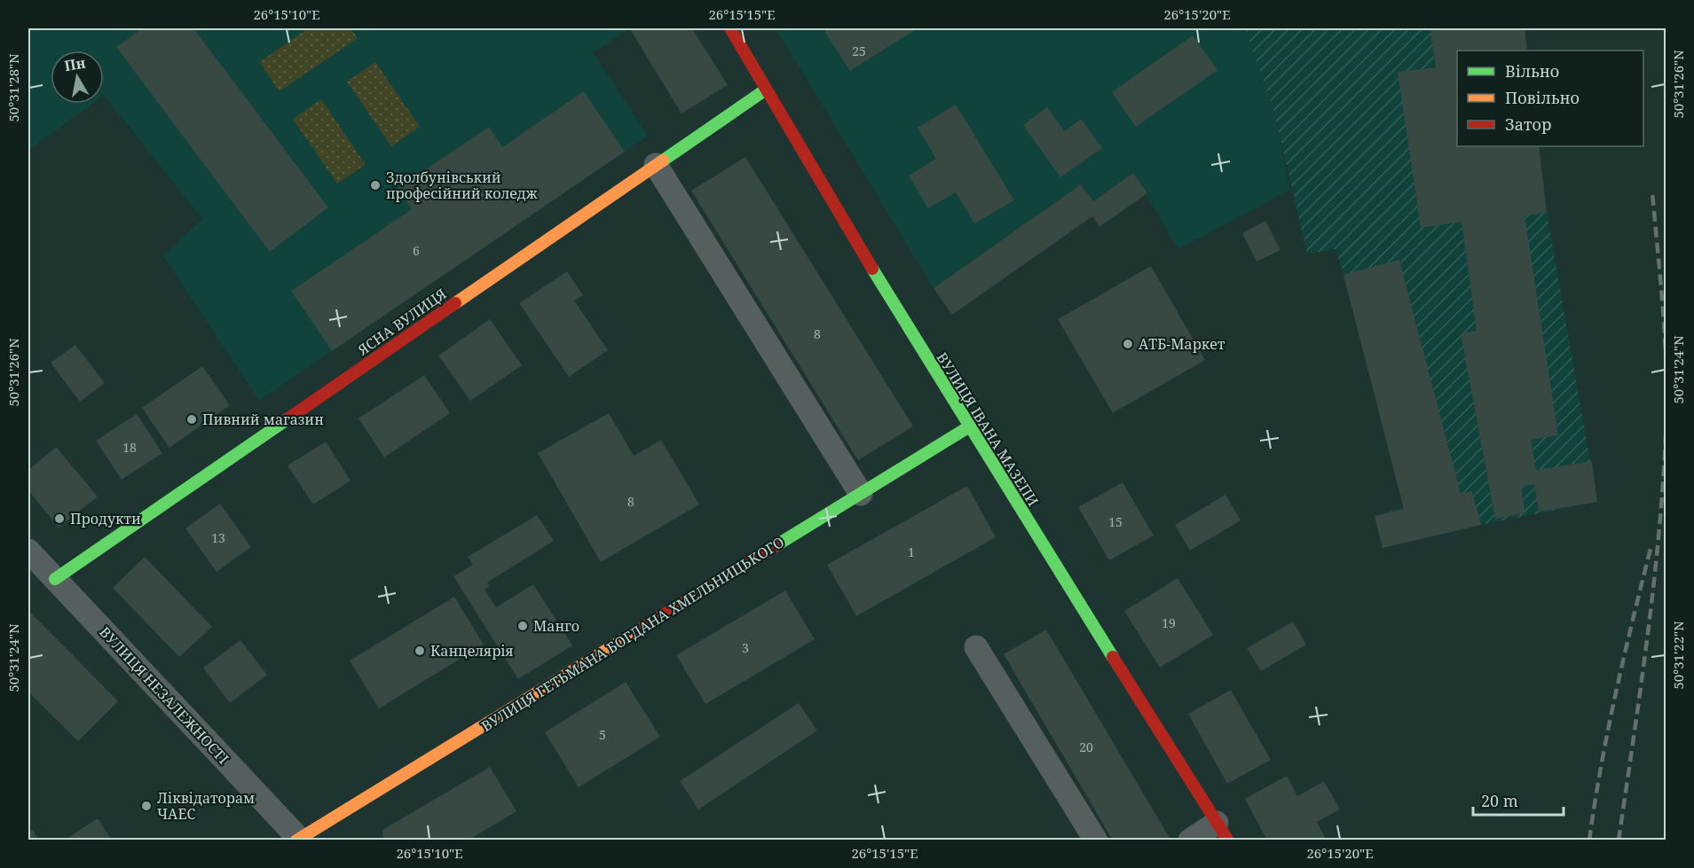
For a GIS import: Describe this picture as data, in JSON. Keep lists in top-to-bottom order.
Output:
{
  "streets": {
    "street": [
      "ЯСНА ВУЛИЦЯ",
      "ВУЛИЦЯ ІВАНА МАЗЕПИ",
      "ВУЛИЦЯ ГЕТЬМАНА БОГДАНА ХМЕЛЬНИЦЬКОГО",
      "ВУЛИЦЯ НЕЗАЛЕЖНОСТІ"
    ]
  },
  "crossings": [
    ["ЯСНА ВУЛИЦЯ", "ВУЛИЦЯ ІВАНА МАЗЕПИ"],
    ["ЯСНА ВУЛИЦЯ", "ВУЛИЦЯ НЕЗАЛЕЖНОСТІ"],
    ["ВУЛИЦЯ ІВАНА МАЗЕПИ", "ВУЛИЦЯ ГЕТЬМАНА БОГДАНА ХМЕЛЬНИЦЬКОГО"],
    ["ВУЛИЦЯ ГЕТЬМАНА БОГДАНА ХМЕЛЬНИЦЬКОГО", "ВУЛИЦЯ НЕЗАЛЕЖНОСТІ"]
  ],
  "places": [
    "Здолбунівський професійний коледж",
    "АТБ-Маркет",
    "Пивний магазин",
    "Продукти",
    "Манго",
    "Канцелярiя",
    "Ліквідаторам ЧАЕС"
  ],
  "house_numbers": [
    "25",
    "6",
    "8",
    "18",
    "8",
    "15",
    "13",
    "1",
    "19",
    "3",
    "5",
    "20"
  ],
  "legend": ["Вільно", "Повільно", "Затор"],
  "scale_bar": "20 m",
  "north": "top",
  "coordinates": [
    "26°15'10\"E",
    "26°15'15\"E",
    "26°15'20\"E",
    "50°31'26\"N",
    "50°31'28\"N",
    "50°31'24\"N",
    "50°31'22\"N"
  ]
}
